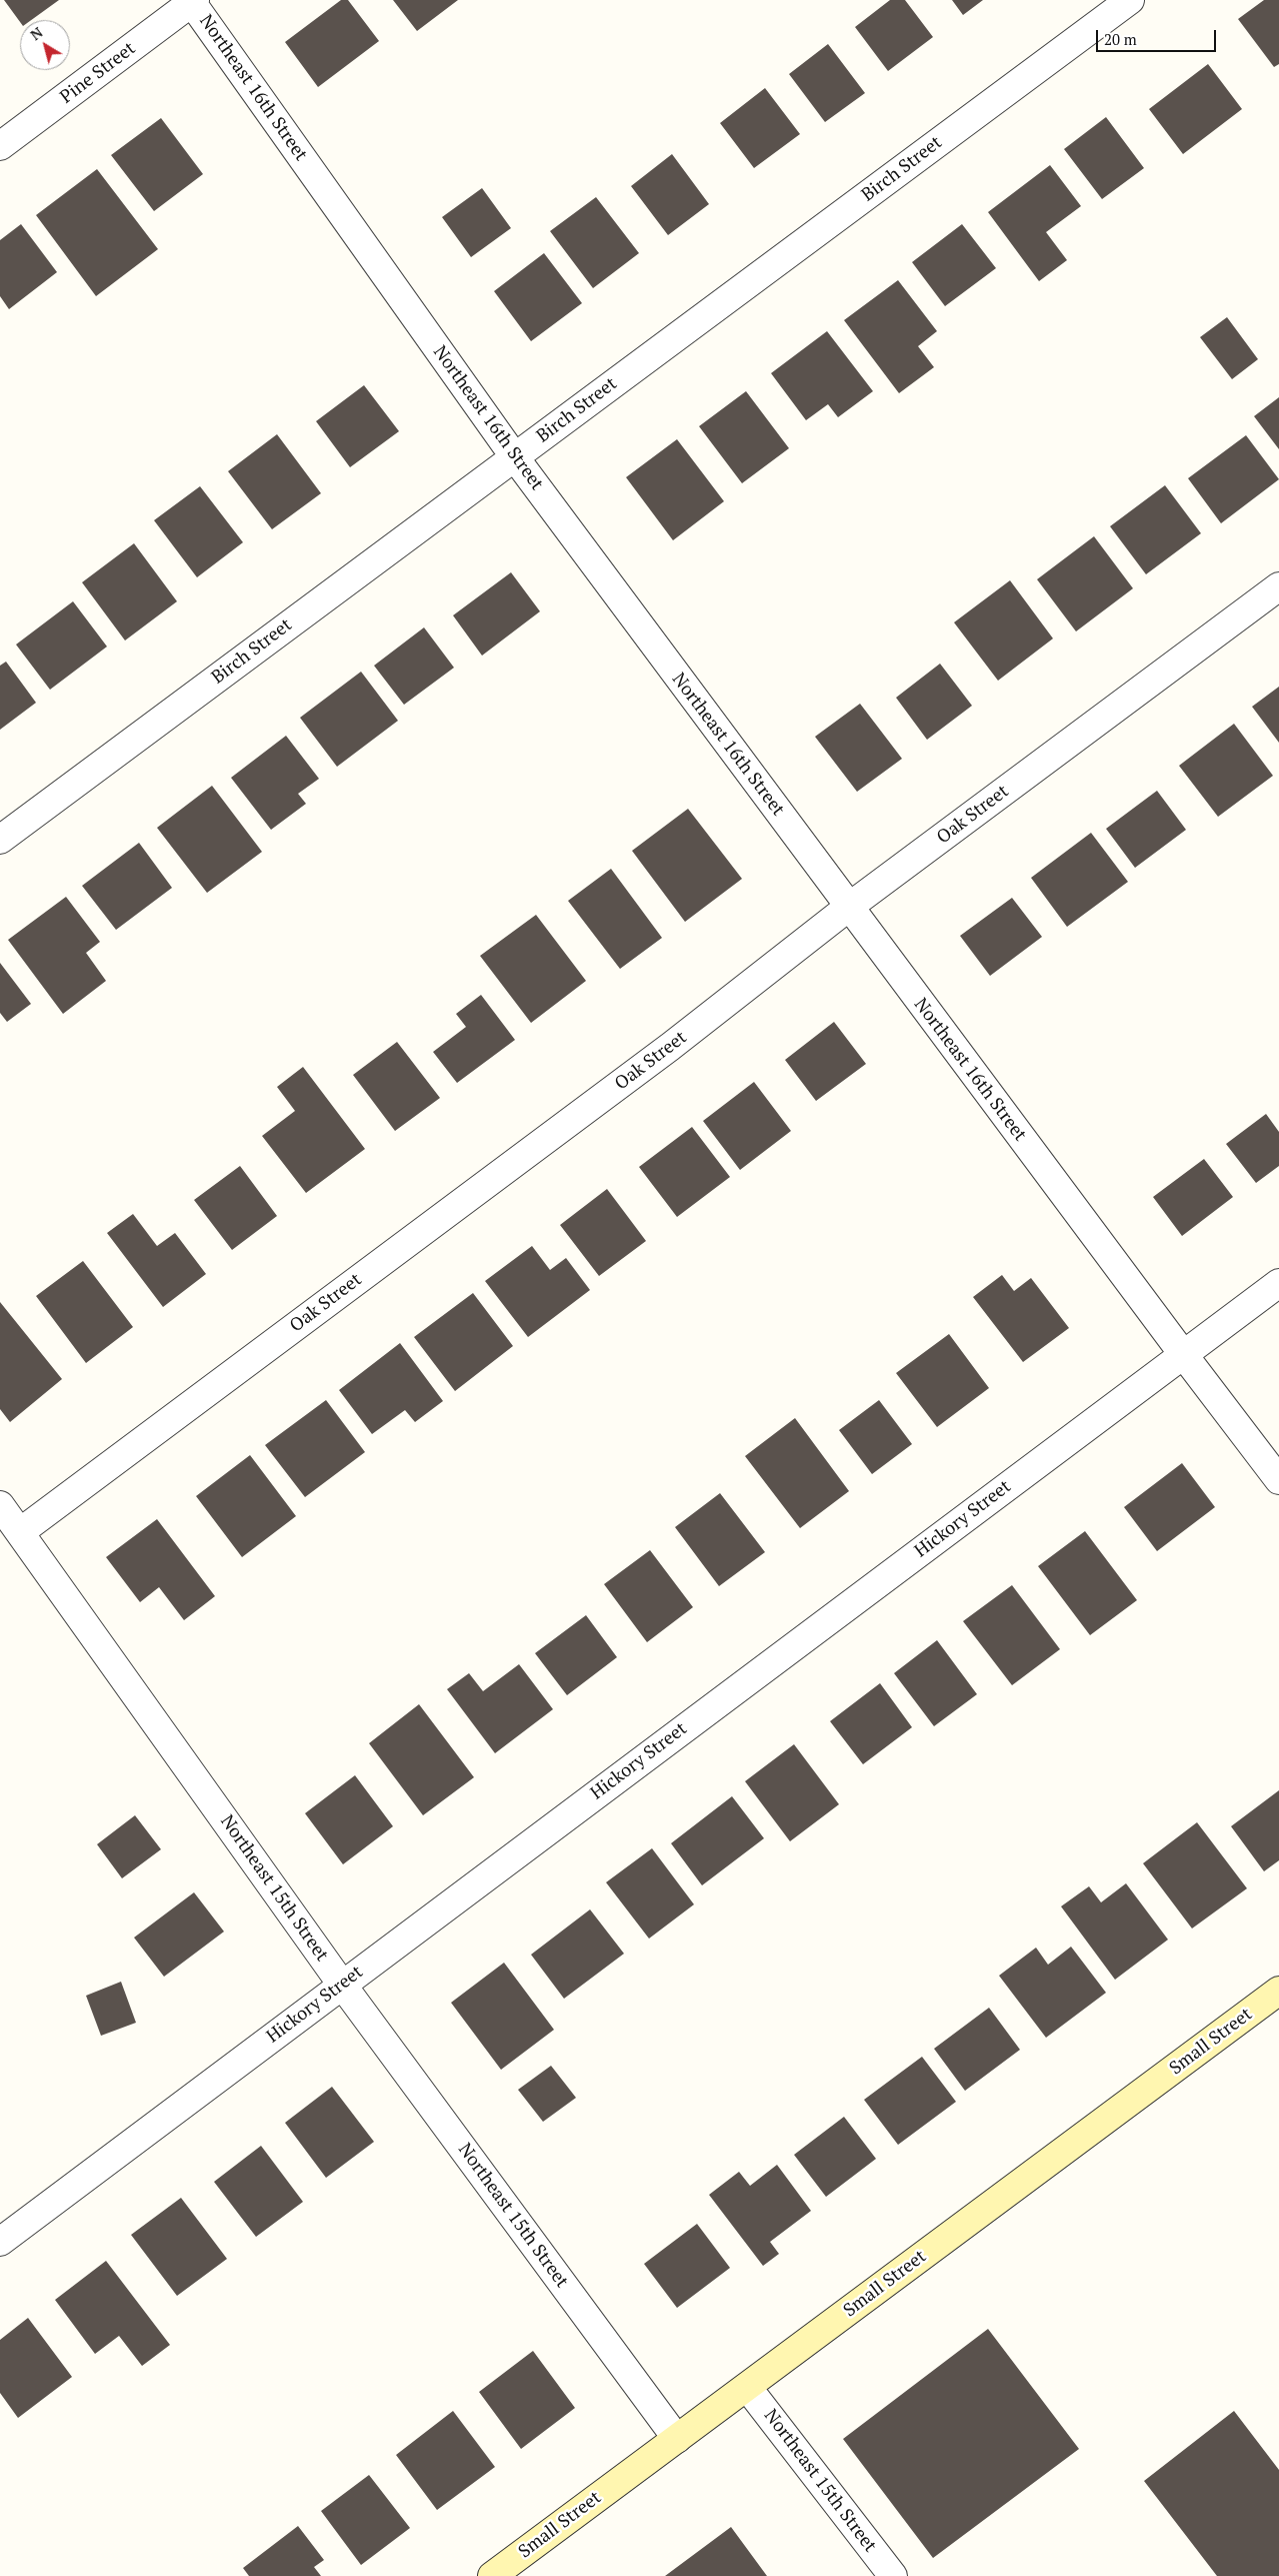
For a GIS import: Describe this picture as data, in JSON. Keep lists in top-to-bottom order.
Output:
{
  "streets": {
    "street": [
      "Pine Street",
      "Northeast 16th Street",
      "Birch Street",
      "Oak Street",
      "Hickory Street",
      "Northeast 15th Street",
      "Small Street"
    ]
  },
  "crossings": [
    ["Pine Street", "Northeast 16th Street"],
    ["Northeast 16th Street", "Birch Street"],
    ["Northeast 16th Street", "Oak Street"],
    ["Northeast 16th Street", "Hickory Street"],
    ["Oak Street", "Northeast 15th Street"],
    ["Hickory Street", "Northeast 15th Street"],
    ["Northeast 15th Street", "Small Street"]
  ],
  "scale_bar": "20 m",
  "north": "top left"
}
